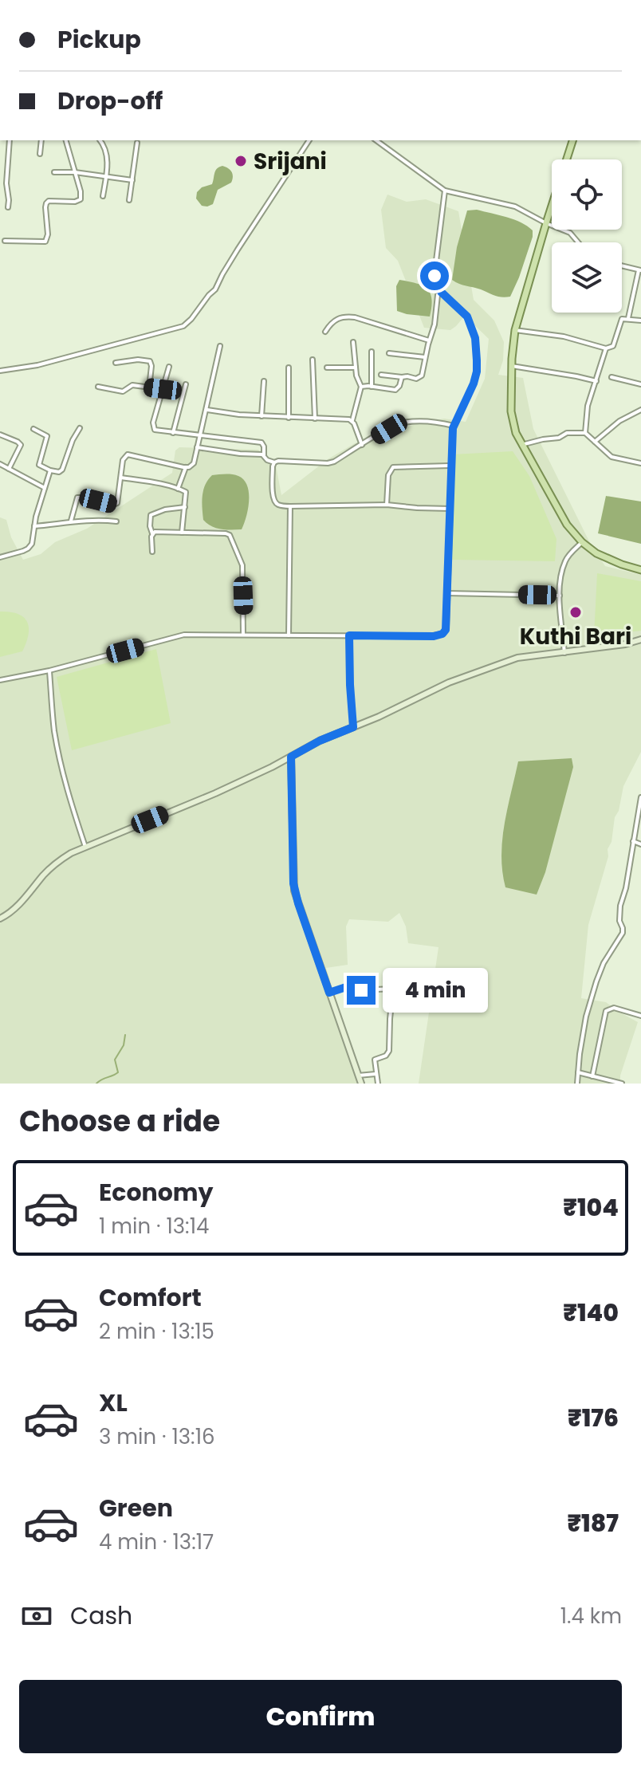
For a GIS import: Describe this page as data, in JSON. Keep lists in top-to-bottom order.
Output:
{
  "places": ["Srijani", "Kuthi Bari"],
  "page": {
    "banner": ["Pickup", "Drop-off"],
    "bubble": "4 min",
    "heading": "Choose a ride",
    "list": [
      {
        "name": "Economy",
        "note": "1 min · 13:14",
        "value": "₹104"
      },
      {
        "name": "Comfort",
        "note": "2 min · 13:15",
        "value": "₹140"
      },
      {
        "name": "XL",
        "note": "3 min · 13:16",
        "value": "₹176"
      },
      {
        "name": "Green",
        "note": "4 min · 13:17",
        "value": "₹187"
      }
    ],
    "pay": ["Cash", "1.4 km"],
    "buttons": "Confirm"
  }
}
